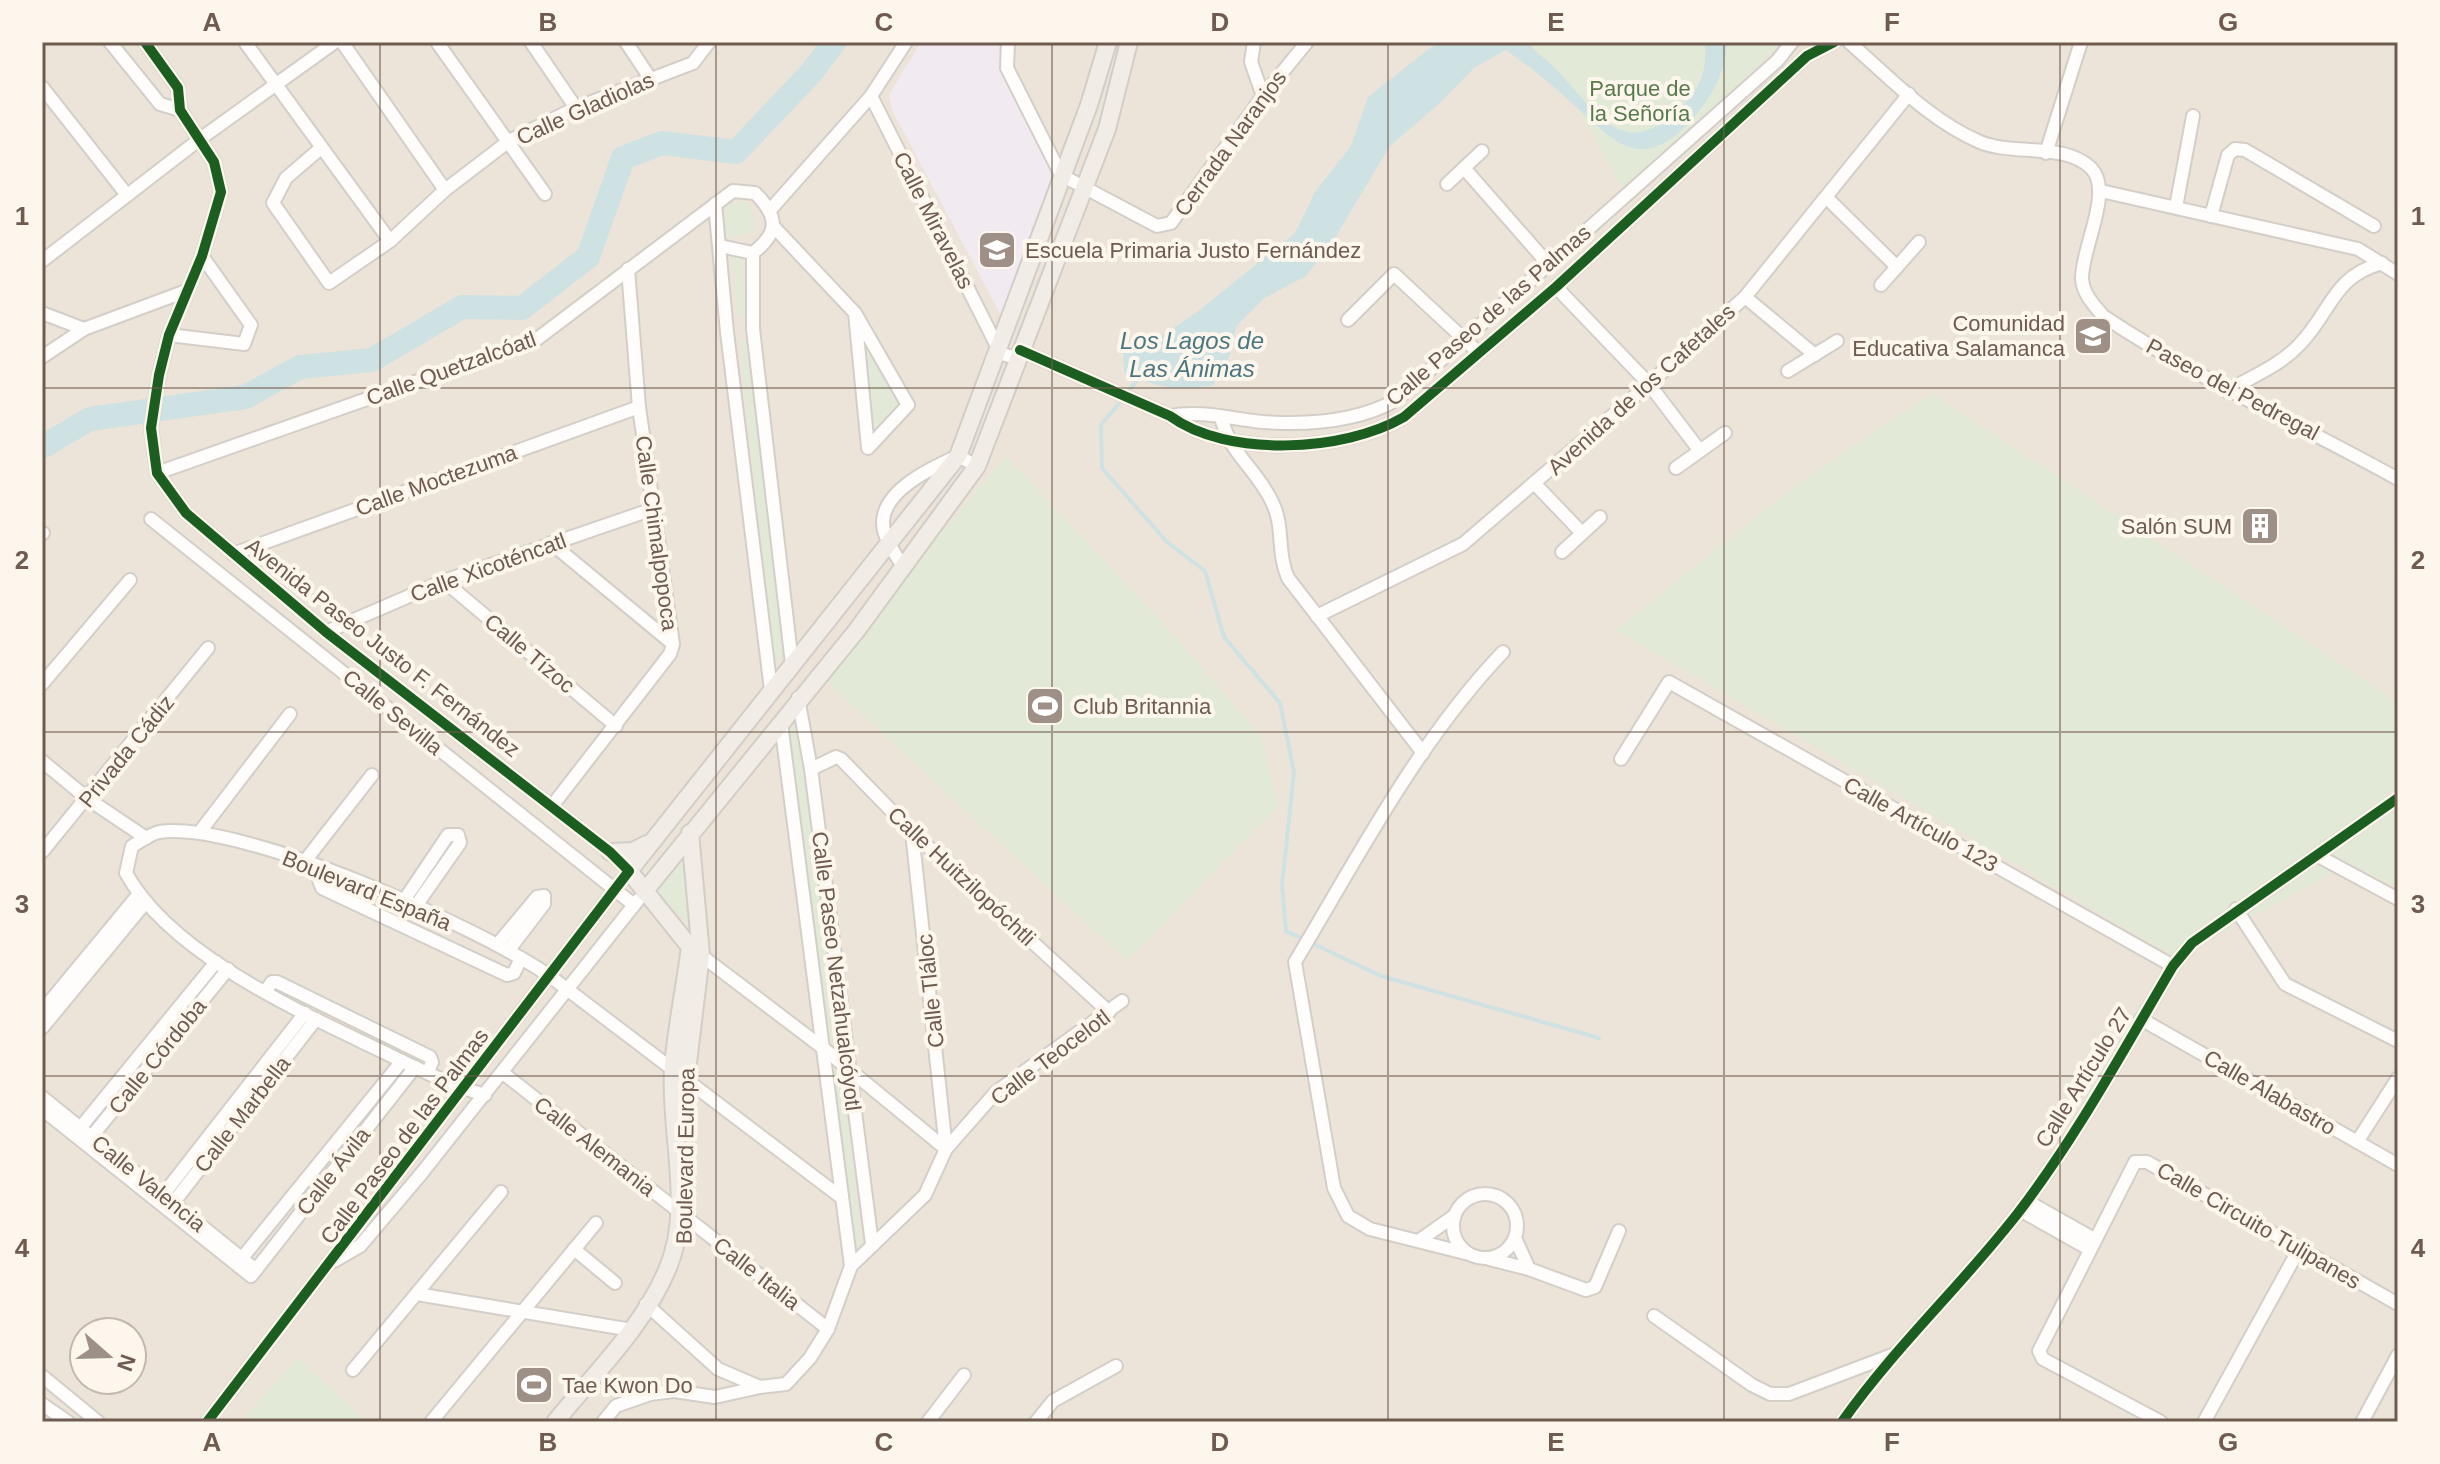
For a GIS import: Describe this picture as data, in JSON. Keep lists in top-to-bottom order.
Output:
{
  "streets": {
    "main road": ["Calle Paseo de las Palmas", "Avenida Paseo Justo F. Fernández", "Boulevard Europa"],
    "street": [
      "Calle Gladiolas",
      "Cerrada Naranjos",
      "Calle Miravelas",
      "Calle Quetzalcóatl",
      "Avenida de los Cafetales",
      "Paseo del Pedregal",
      "Calle Moctezuma",
      "Calle Chimalpopoca",
      "Calle Xicoténcatl",
      "Calle Tízoc",
      "Calle Sevilla",
      "Privada Cádiz",
      "Calle Artículo 123",
      "Calle Huitzilopóchtli",
      "Boulevard España",
      "Calle Paseo Netzahualcóyotl",
      "Calle Tláloc",
      "Calle Córdoba",
      "Calle Teocelotl",
      "Calle Artículo 27",
      "Calle Alabastro",
      "Calle Marbella",
      "Calle Alemania",
      "Calle Ávila",
      "Calle Valencia",
      "Calle Circuito Tulipanes",
      "Calle Italia"
    ]
  },
  "crossings": [
    ["Cerrada Naranjos", "Calle Paseo de las Palmas"],
    ["Calle Miravelas", "Calle Paseo de las Palmas"],
    ["Calle Paseo de las Palmas", "Avenida Paseo Justo F. Fernández"],
    ["Calle Paseo de las Palmas", "Calle Sevilla"],
    ["Calle Paseo de las Palmas", "Boulevard España"],
    ["Calle Paseo de las Palmas", "Calle Paseo Netzahualcóyotl"],
    ["Calle Paseo de las Palmas", "Calle Alemania"],
    ["Calle Paseo de las Palmas", "Boulevard Europa"],
    ["Calle Quetzalcóatl", "Calle Chimalpopoca"],
    ["Calle Quetzalcóatl", "Avenida Paseo Justo F. Fernández"],
    ["Calle Moctezuma", "Calle Chimalpopoca"],
    ["Calle Moctezuma", "Avenida Paseo Justo F. Fernández"],
    ["Calle Chimalpopoca", "Calle Xicoténcatl"],
    ["Calle Chimalpopoca", "Avenida Paseo Justo F. Fernández"],
    ["Calle Chimalpopoca", "Calle Tízoc"],
    ["Calle Xicoténcatl", "Avenida Paseo Justo F. Fernández"],
    ["Calle Xicoténcatl", "Calle Tízoc"],
    ["Avenida Paseo Justo F. Fernández", "Calle Sevilla"],
    ["Calle Artículo 123", "Calle Artículo 27"],
    ["Calle Huitzilopóchtli", "Calle Paseo Netzahualcóyotl"],
    ["Calle Huitzilopóchtli", "Calle Tláloc"],
    ["Calle Huitzilopóchtli", "Calle Teocelotl"],
    ["Boulevard España", "Calle Paseo Netzahualcóyotl"],
    ["Boulevard España", "Boulevard Europa"],
    ["Calle Tláloc", "Calle Teocelotl"],
    ["Calle Córdoba", "Calle Valencia"],
    ["Calle Artículo 27", "Calle Alabastro"],
    ["Calle Marbella", "Calle Valencia"],
    ["Calle Alemania", "Boulevard Europa"],
    ["Calle Alemania", "Calle Italia"],
    ["Boulevard Europa", "Calle Italia"],
    ["Calle Ávila", "Calle Valencia"]
  ],
  "water": ["Los Lagos de Las Ánimas"],
  "parks": ["Parque de la Señoría"],
  "places": {
    "school or university": ["Escuela Primaria Justo Fernández", "Comunidad Educativa Salamanca"],
    "building": ["Salón SUM"],
    "sports": ["Club Britannia", "Tae Kwon Do"]
  },
  "north": "right",
  "grid": {
    "columns": [
      "A",
      "B",
      "C",
      "D",
      "E",
      "F",
      "G"
    ],
    "rows": [
      "1",
      "2",
      "3",
      "4"
    ]
  }
}
